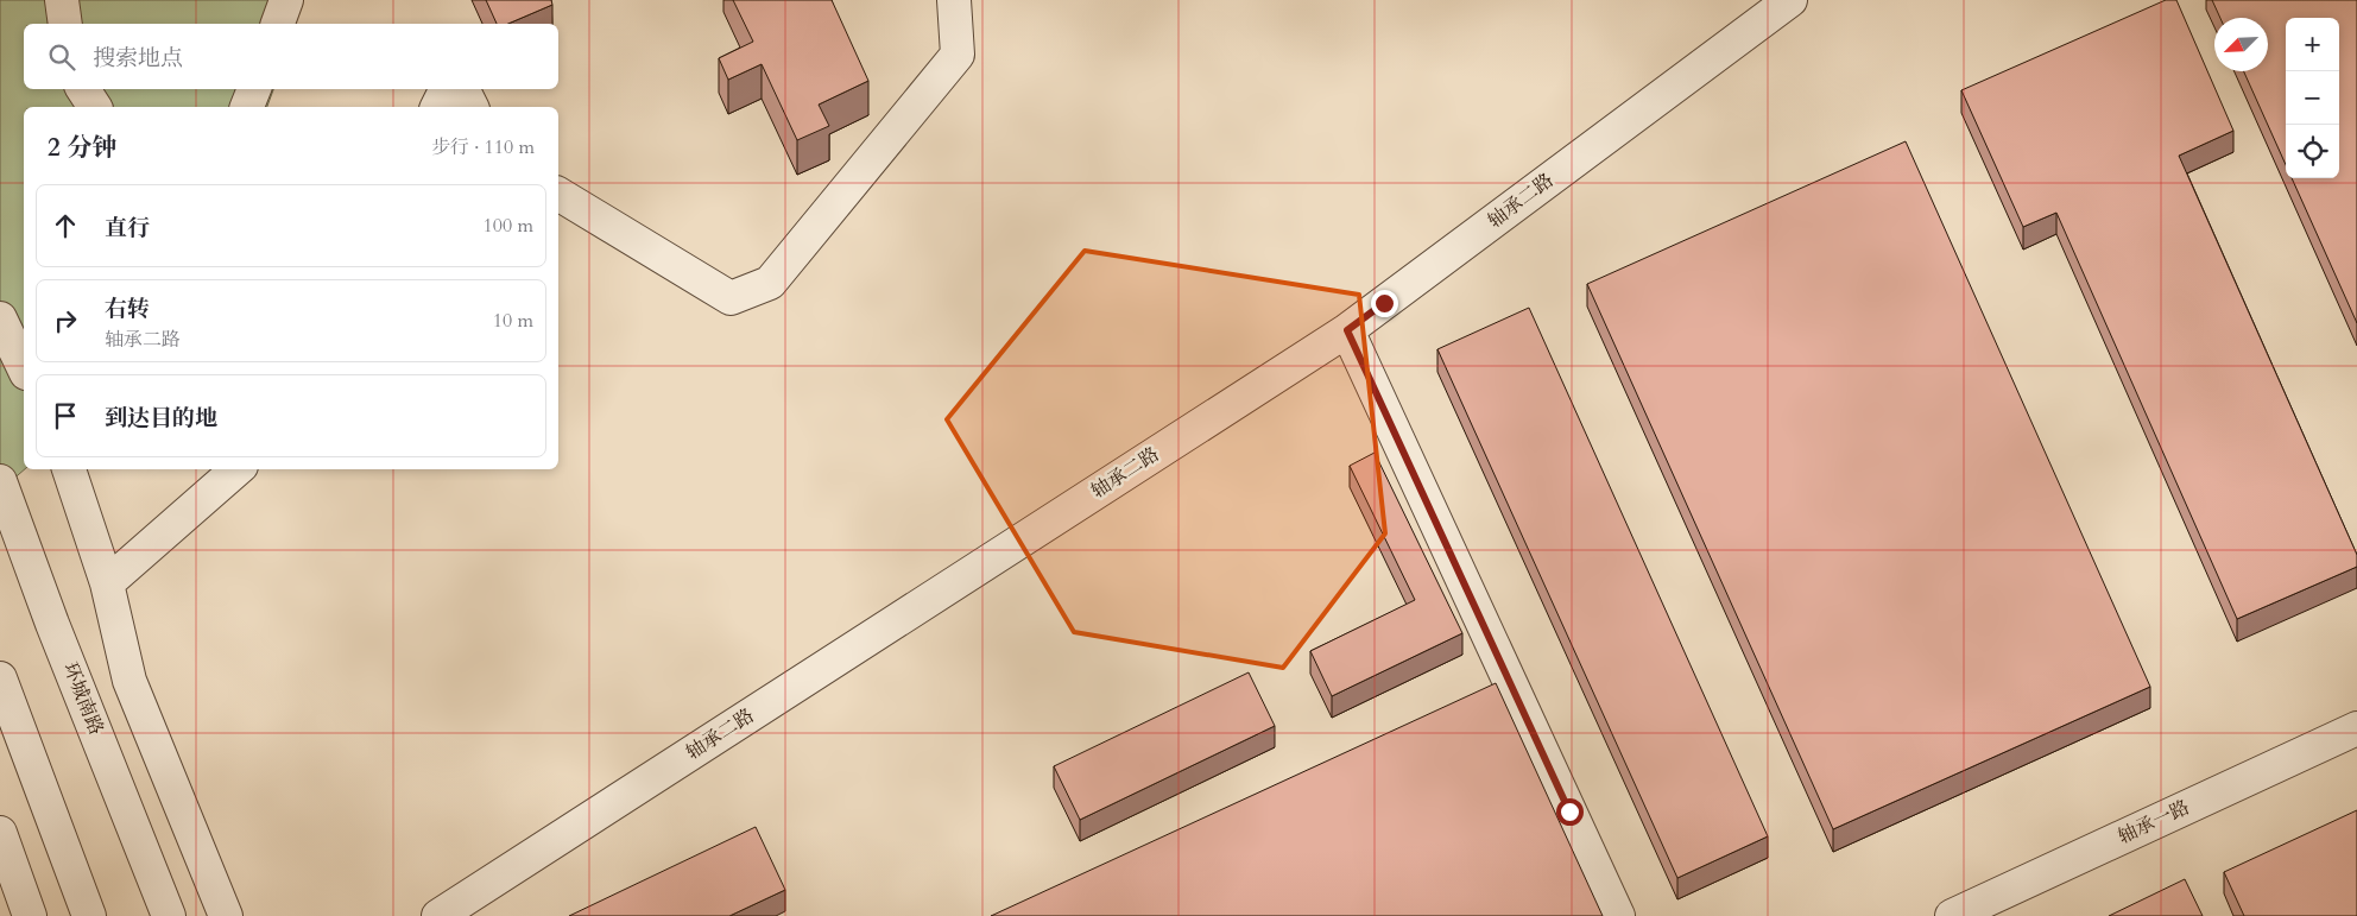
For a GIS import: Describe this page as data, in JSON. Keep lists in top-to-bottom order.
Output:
{
  "streets": {
    "street": ["轴承二路", "环城南路", "轴承一路"]
  },
  "north": "bottom left",
  "page": {
    "map_buttons": ["+", "−"],
    "search": "搜索地点",
    "heading": ["2 分钟", "步行 · 110 m"],
    "list": [
      ["直行", "100 m"],
      ["右转", "轴承二路", "10 m"],
      "到达目的地"
    ]
  }
}
